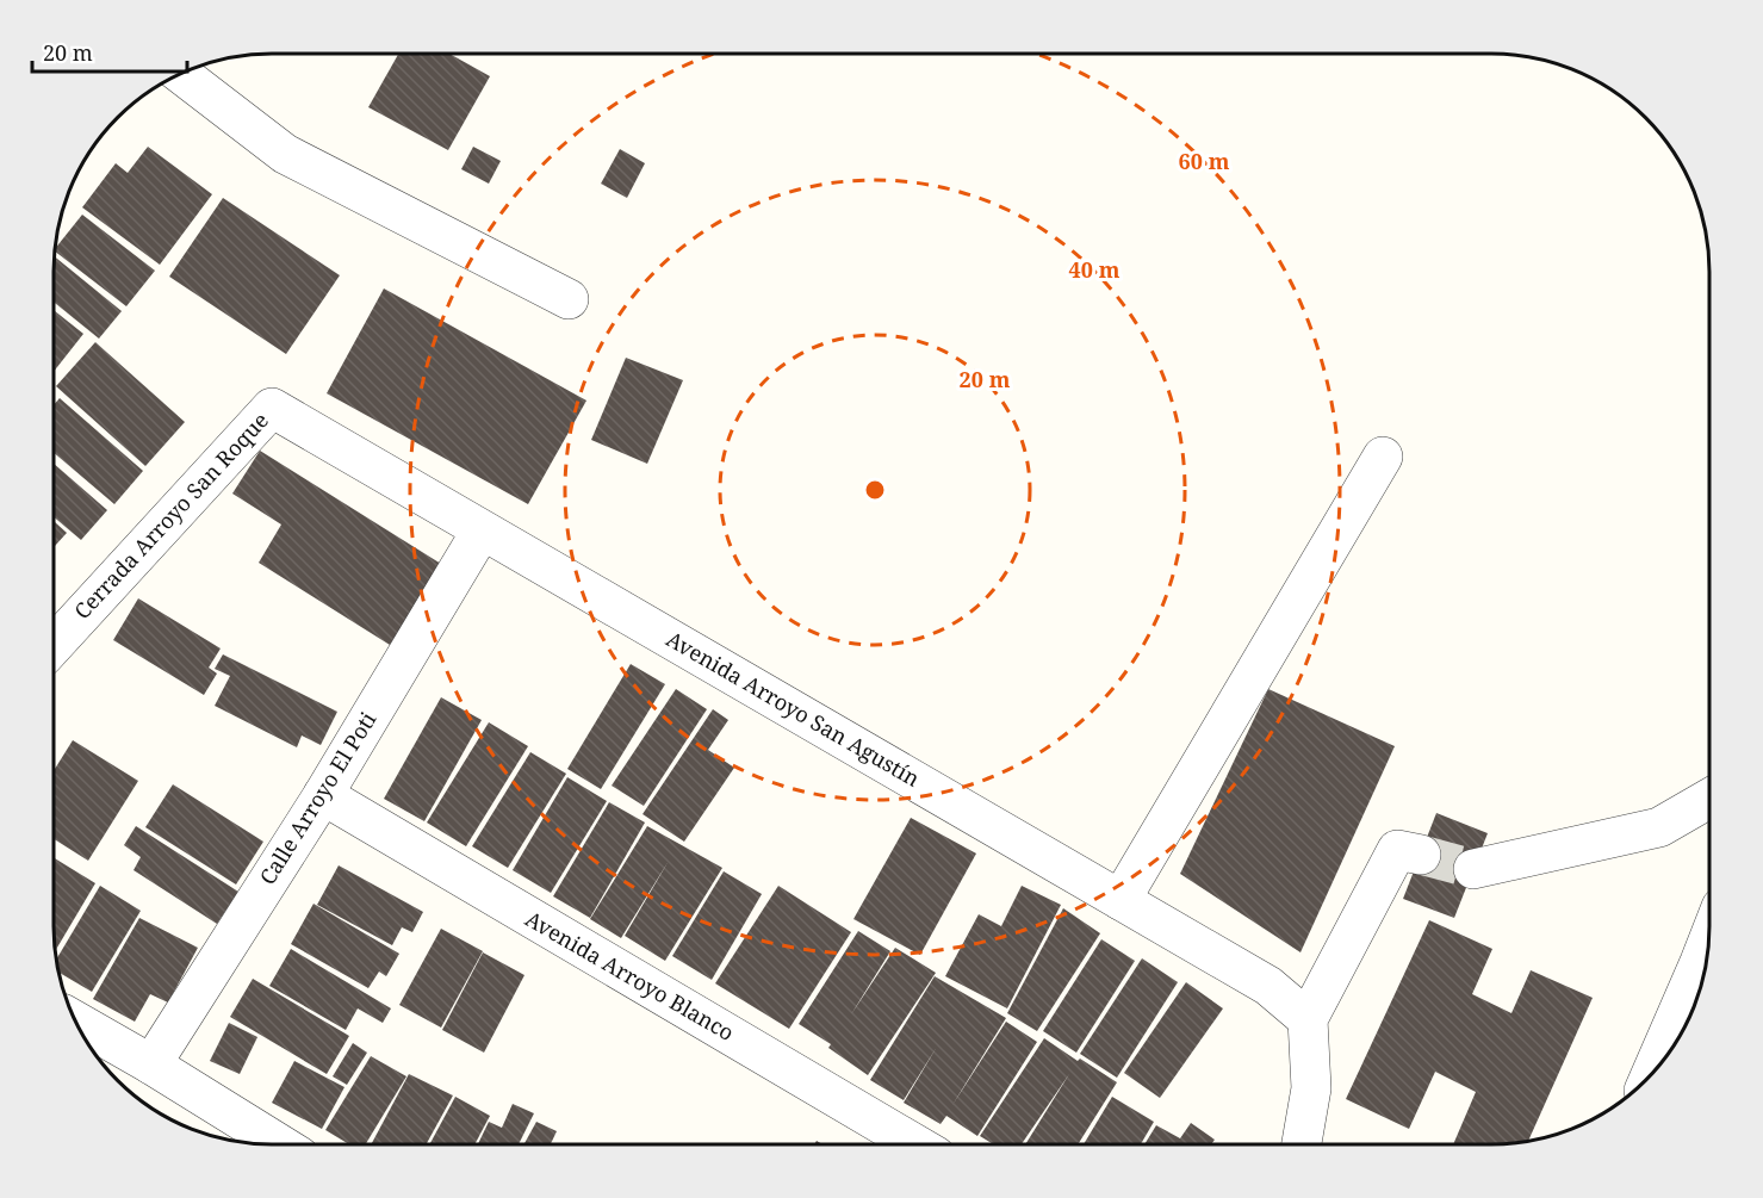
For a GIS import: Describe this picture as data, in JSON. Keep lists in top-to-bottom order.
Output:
{
  "streets": {
    "street": [
      "Cerrada Arroyo San Roque",
      "Avenida Arroyo San Agustín",
      "Calle Arroyo El Poti",
      "Avenida Arroyo Blanco"
    ]
  },
  "crossings": [
    ["Cerrada Arroyo San Roque", "Avenida Arroyo San Agustín"],
    ["Avenida Arroyo San Agustín", "Calle Arroyo El Poti"],
    ["Calle Arroyo El Poti", "Avenida Arroyo Blanco"]
  ],
  "scale_bar": "20 m",
  "rings": ["60 m", "40 m", "20 m"]
}
